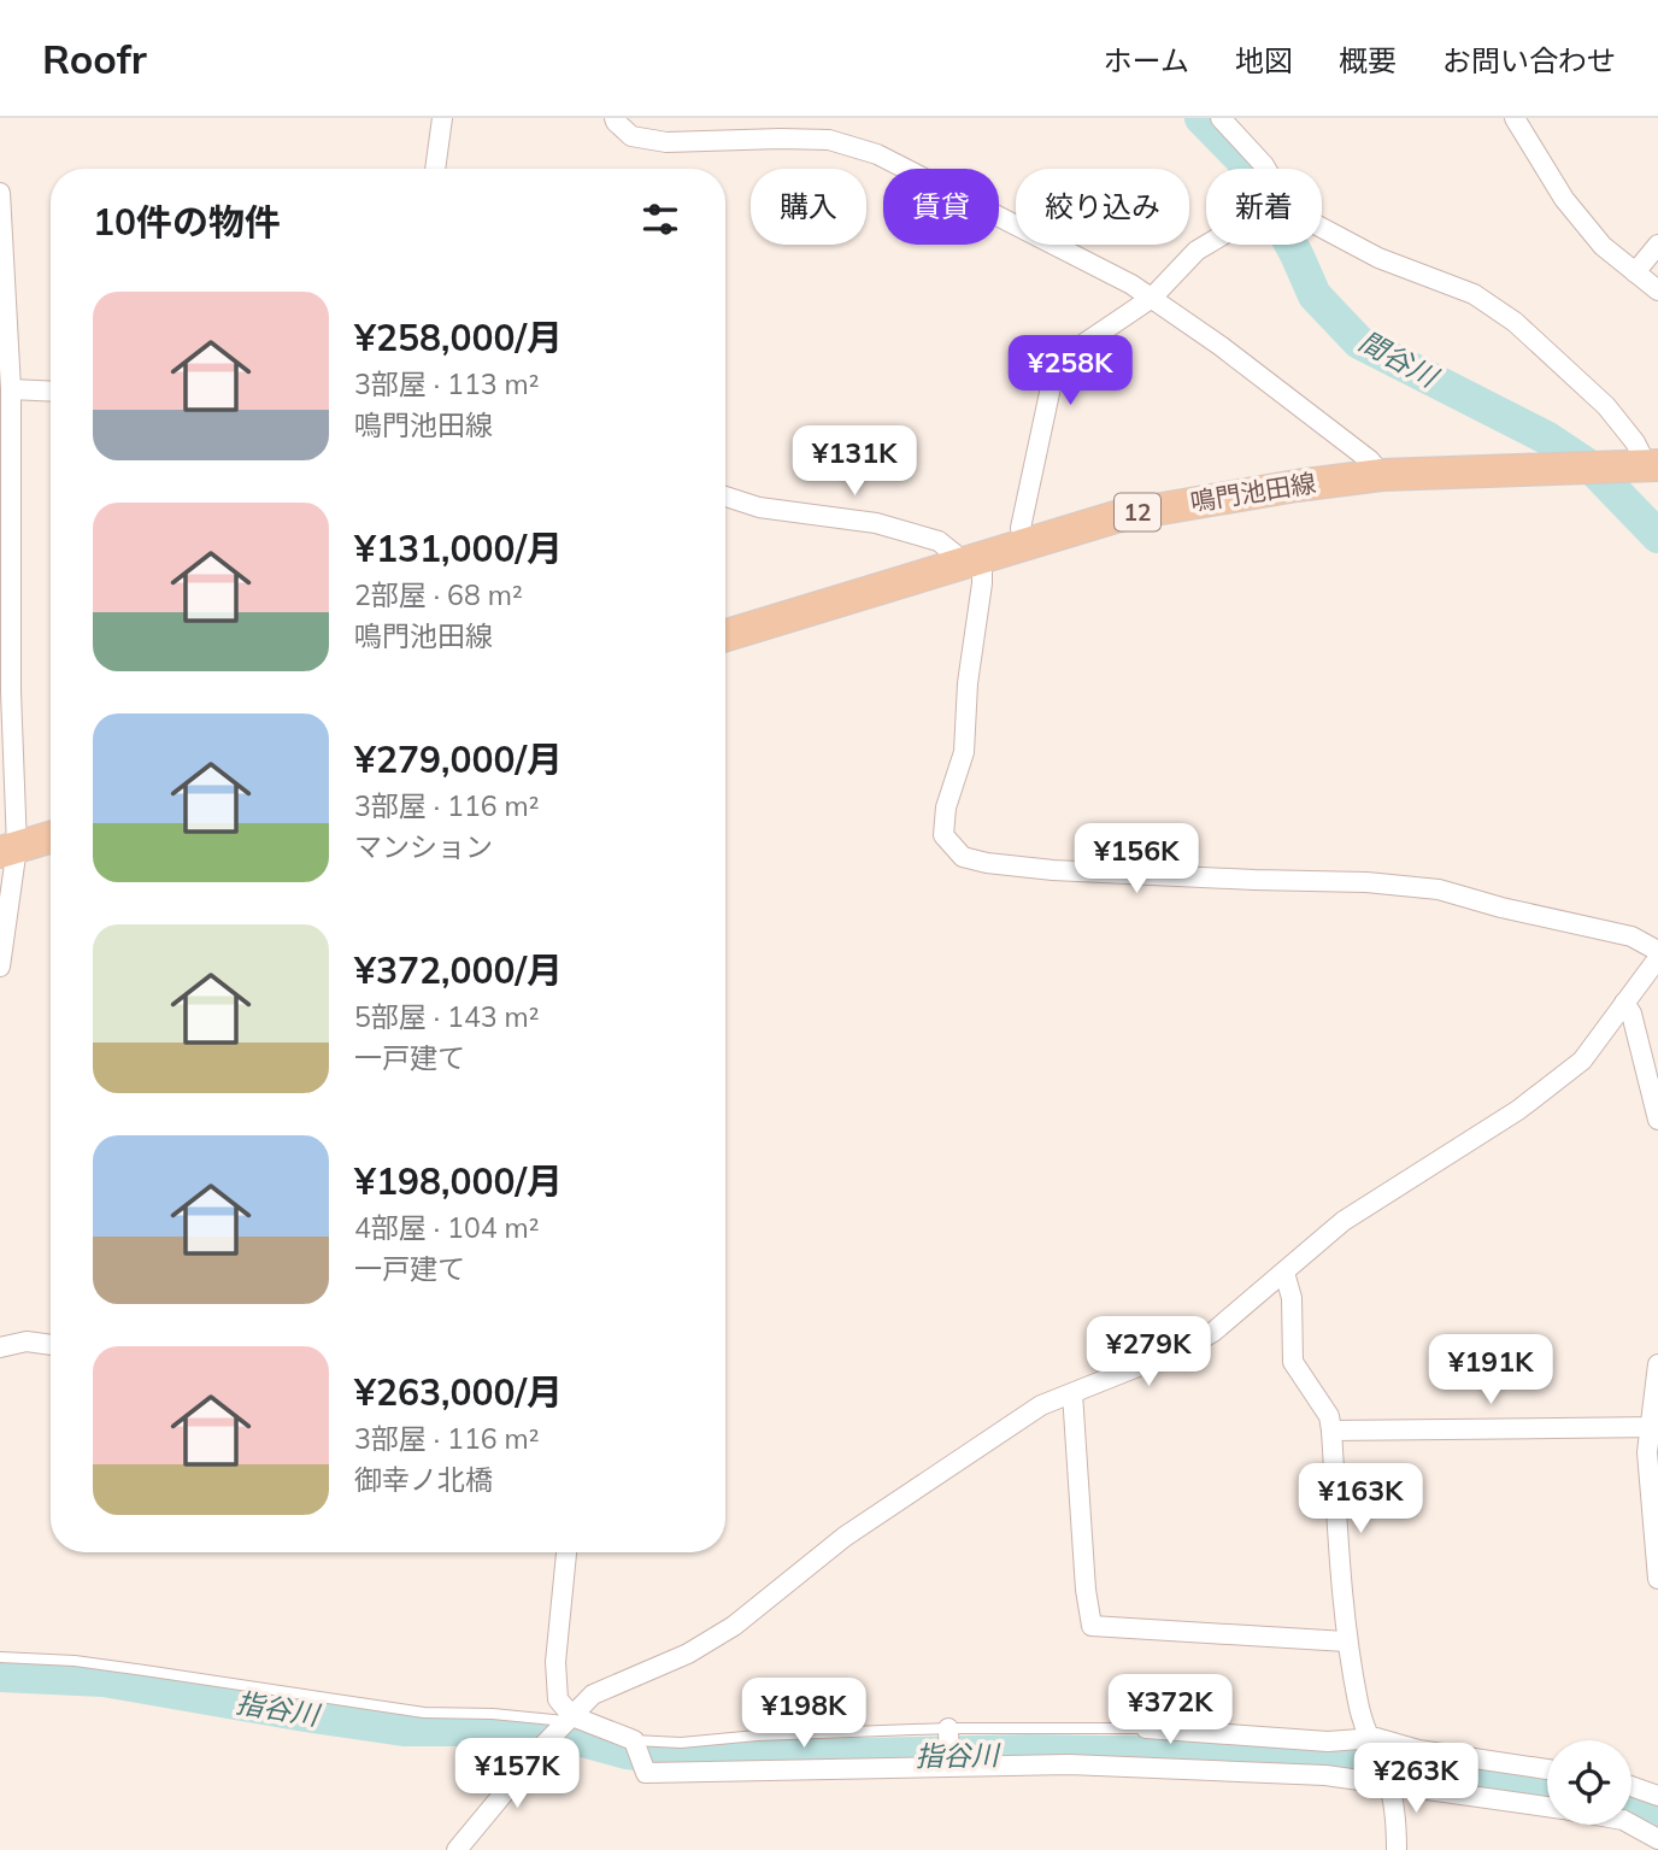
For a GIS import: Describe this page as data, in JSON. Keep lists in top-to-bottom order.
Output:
{
  "streets": {
    "main road": ["鳴門池田線", "12"]
  },
  "water": ["間谷川", "指谷川"],
  "page": {
    "header": "Roofr",
    "nav": [
      "ホーム",
      "地図",
      "概要",
      "お問い合わせ"
    ],
    "chip": [
      "購入",
      "賃貸",
      "絞り込み",
      "新着"
    ],
    "heading": "10件の物件",
    "list": [
      {
        "name": "¥258,000/月",
        "note": "3部屋 · 113 m² · 鳴門池田線"
      },
      {
        "name": "¥131,000/月",
        "note": "2部屋 · 68 m² · 鳴門池田線"
      },
      {
        "name": "¥279,000/月",
        "note": "3部屋 · 116 m² · マンション"
      },
      {
        "name": "¥372,000/月",
        "note": "5部屋 · 143 m² · 一戸建て"
      },
      {
        "name": "¥198,000/月",
        "note": "4部屋 · 104 m² · 一戸建て"
      },
      {
        "name": "¥263,000/月",
        "note": "3部屋 · 116 m² · 御幸ノ北橋"
      }
    ],
    "price": [
      "¥258K",
      "¥131K",
      "¥156K",
      "¥279K",
      "¥191K",
      "¥163K",
      "¥372K",
      "¥198K",
      "¥157K",
      "¥263K"
    ]
  }
}
